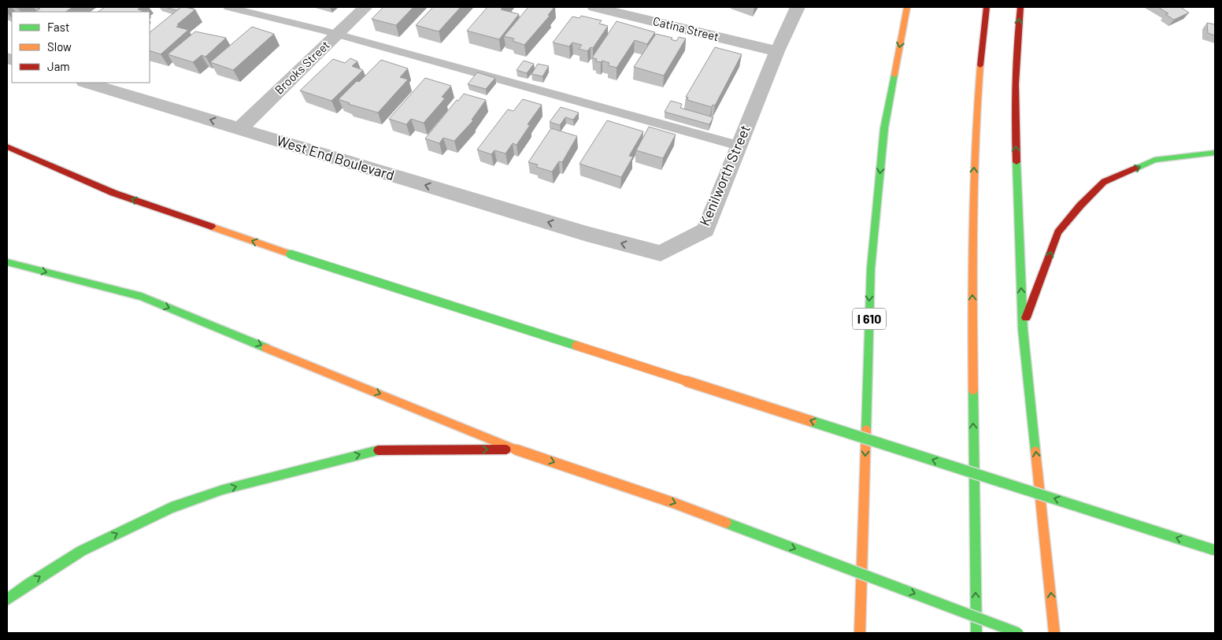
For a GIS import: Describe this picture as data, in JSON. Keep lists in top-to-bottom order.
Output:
{
  "streets": {
    "highway": ["I 610"],
    "street": [
      "Catina Street",
      "Brooks Street",
      "West End Boulevard",
      "Kenilworth Street"
    ]
  },
  "crossings": [
    ["Catina Street", "Kenilworth Street"],
    ["Brooks Street", "West End Boulevard"],
    ["West End Boulevard", "Kenilworth Street"]
  ],
  "one_way": ["West End Boulevard", "Kenilworth Street"],
  "legend": ["Fast", "Slow", "Jam"]
}
